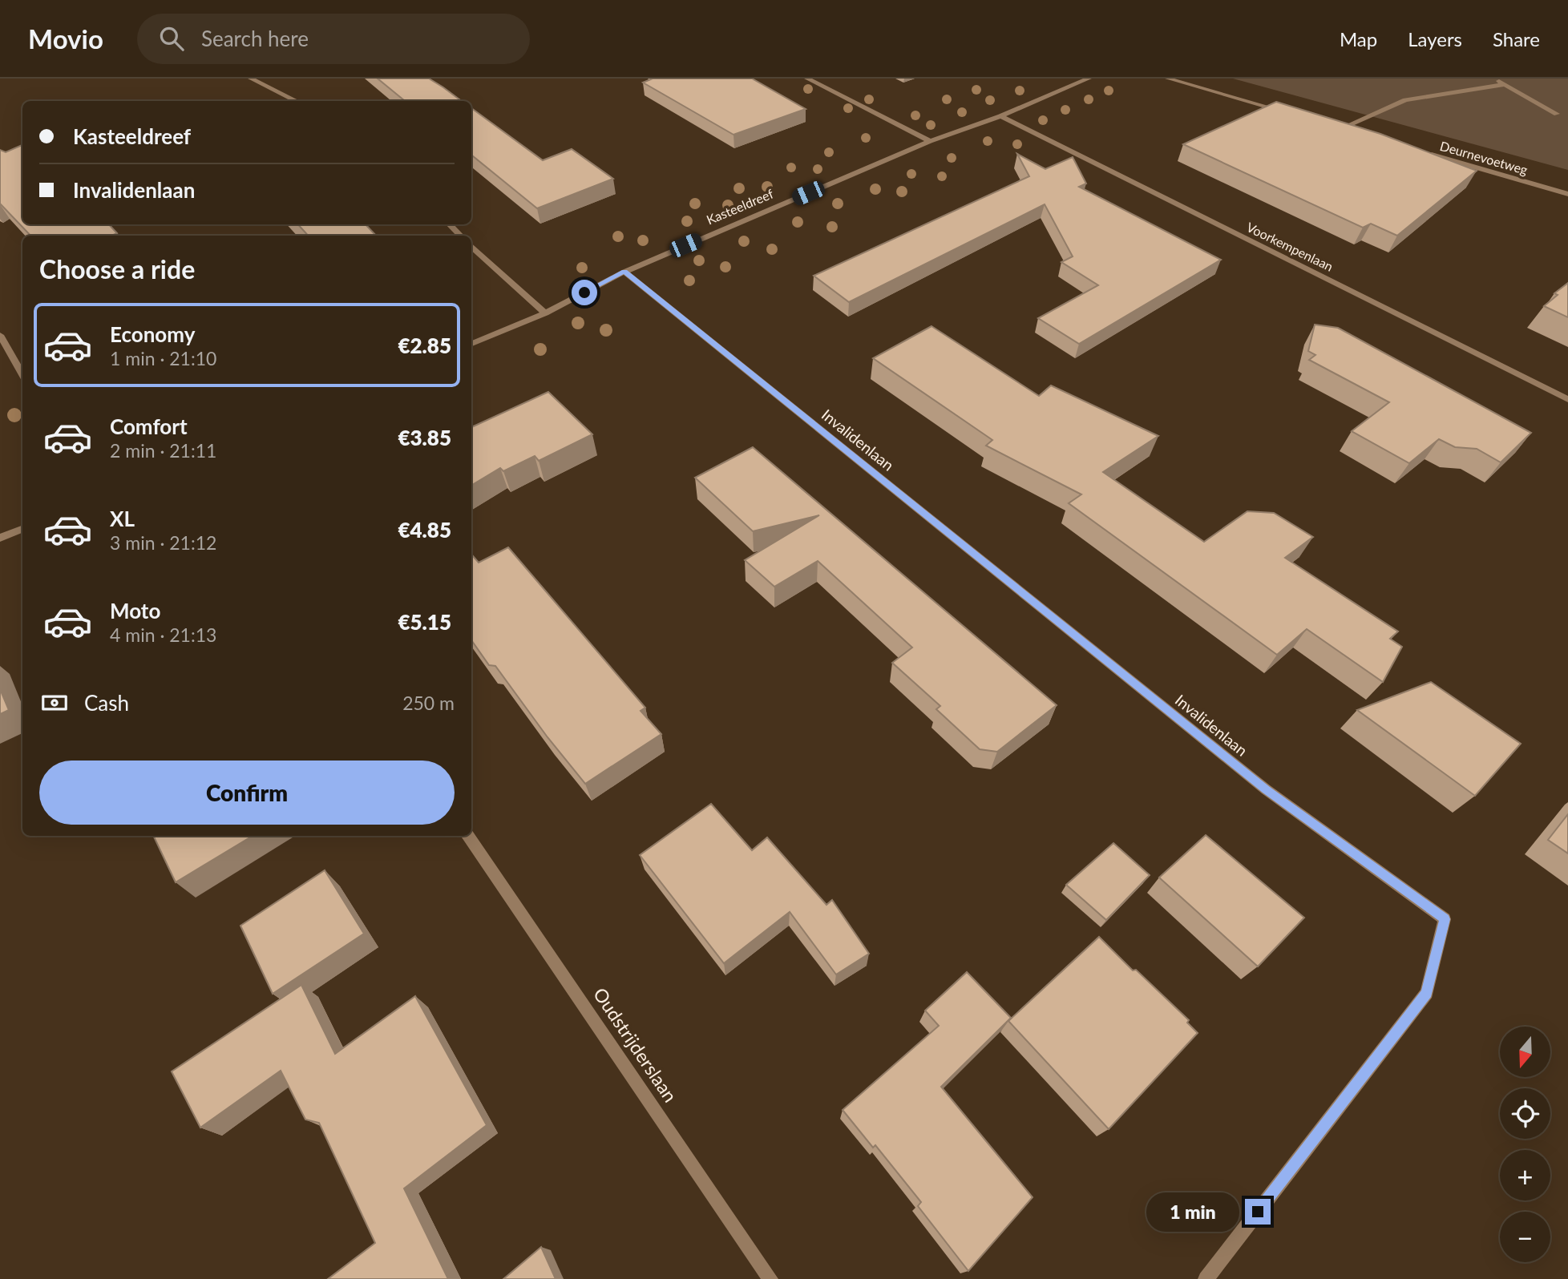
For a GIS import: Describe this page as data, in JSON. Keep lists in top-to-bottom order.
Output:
{
  "streets": {
    "street": [
      "Deurnevoetweg",
      "Kasteeldreef",
      "Voorkempenlaan",
      "Invalidenlaan",
      "Oudstrijderslaan"
    ]
  },
  "crossings": [
    ["Kasteeldreef", "Voorkempenlaan"],
    ["Kasteeldreef", "Invalidenlaan"]
  ],
  "north": "bottom",
  "page": {
    "header": "Movio",
    "search": "Search here",
    "nav": ["Map", "Layers", "Share"],
    "banner": ["Kasteeldreef", "Invalidenlaan"],
    "heading": "Choose a ride",
    "list": [
      {
        "name": "Economy",
        "note": "1 min · 21:10",
        "value": "€2.85"
      },
      {
        "name": "Comfort",
        "note": "2 min · 21:11",
        "value": "€3.85"
      },
      {
        "name": "XL",
        "note": "3 min · 21:12",
        "value": "€4.85"
      },
      {
        "name": "Moto",
        "note": "4 min · 21:13",
        "value": "€5.15"
      }
    ],
    "pay": ["Cash", "250 m"],
    "buttons": "Confirm",
    "map_buttons": ["+", "−"],
    "bubble": "1 min"
  }
}
